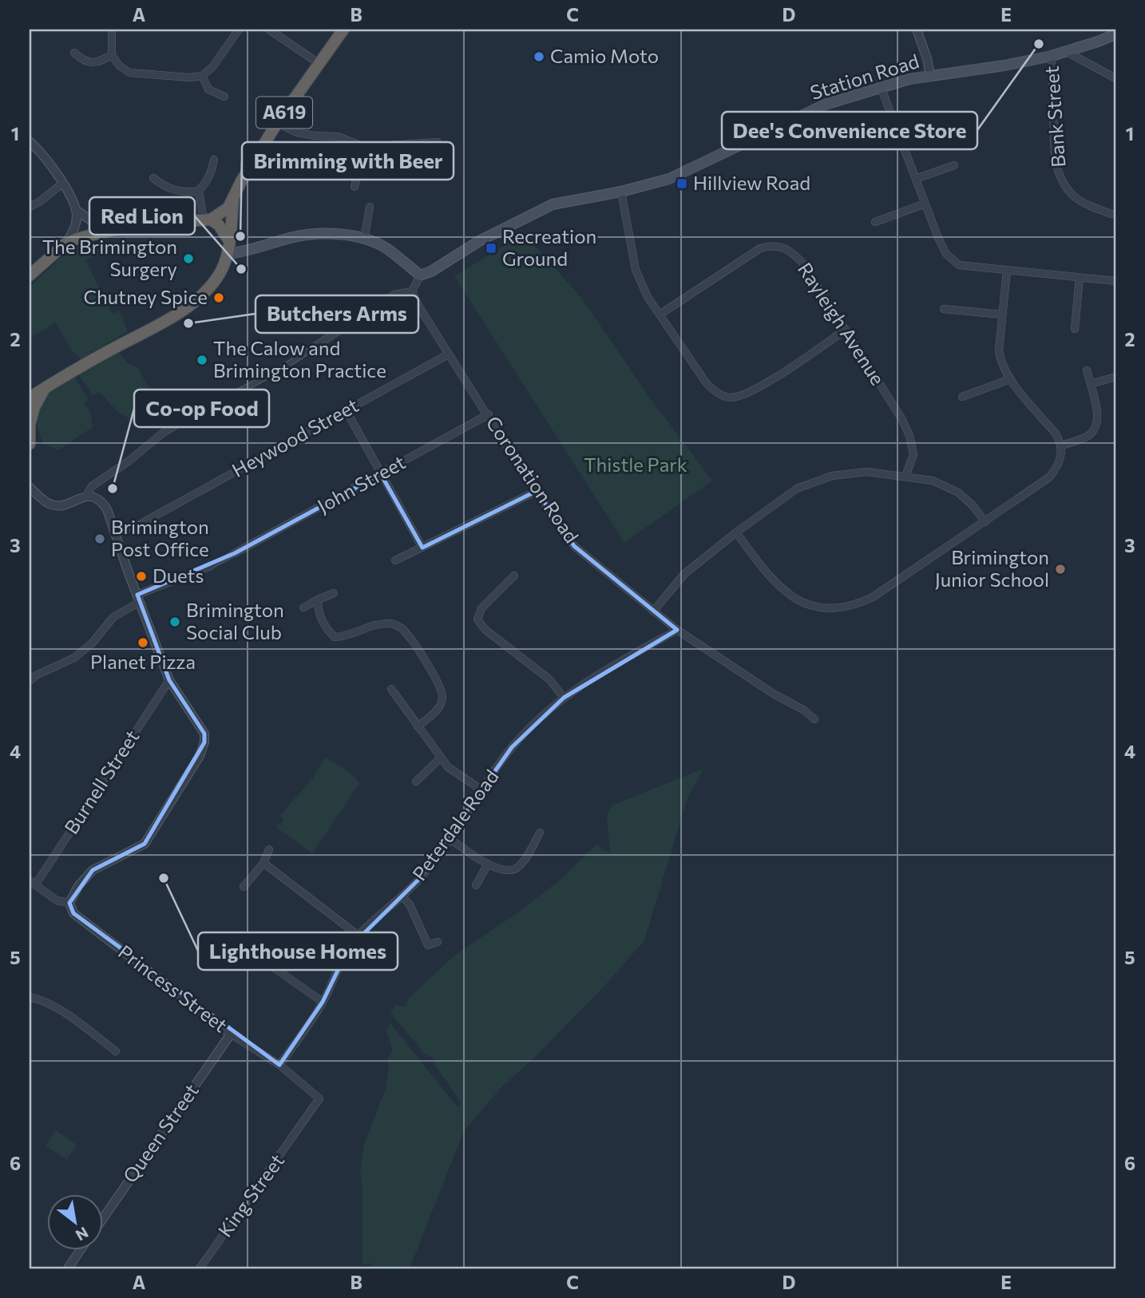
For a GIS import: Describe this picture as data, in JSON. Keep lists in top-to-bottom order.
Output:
{
  "streets": {
    "highway": ["A619"],
    "main road": ["Station Road"],
    "street": [
      "Bank Street",
      "Rayleigh Avenue",
      "Heywood Street",
      "Coronation Road",
      "John Street",
      "Burnell Street",
      "Peterdale Road",
      "Princess Street",
      "Queen Street",
      "King Street"
    ]
  },
  "crossings": [
    ["Station Road", "Bank Street"],
    ["Heywood Street", "Coronation Road"],
    ["Coronation Road", "John Street"],
    ["Coronation Road", "Peterdale Road"],
    ["Burnell Street", "Princess Street"],
    ["Peterdale Road", "Princess Street"],
    ["Princess Street", "Queen Street"],
    ["Princess Street", "King Street"]
  ],
  "parks": ["Thistle Park"],
  "places": {
    "other": [
      "Dee's Convenience Store",
      "Camio Moto",
      "Brimming with Beer",
      "The Brimington Surgery",
      "Red Lion",
      "Chutney Spice",
      "Butchers Arms",
      "The Calow and Brimington Practice",
      "Co-op Food",
      "Brimington Post Office",
      "Brimington Junior School",
      "Duets",
      "Brimington Social Club",
      "Planet Pizza",
      "Lighthouse Homes"
    ],
    "transit": ["Hillview Road", "Recreation Ground"]
  },
  "north": "bottom right",
  "grid": {
    "columns": [
      "A",
      "B",
      "C",
      "D",
      "E"
    ],
    "rows": [
      "1",
      "2",
      "3",
      "4",
      "5",
      "6"
    ]
  }
}
